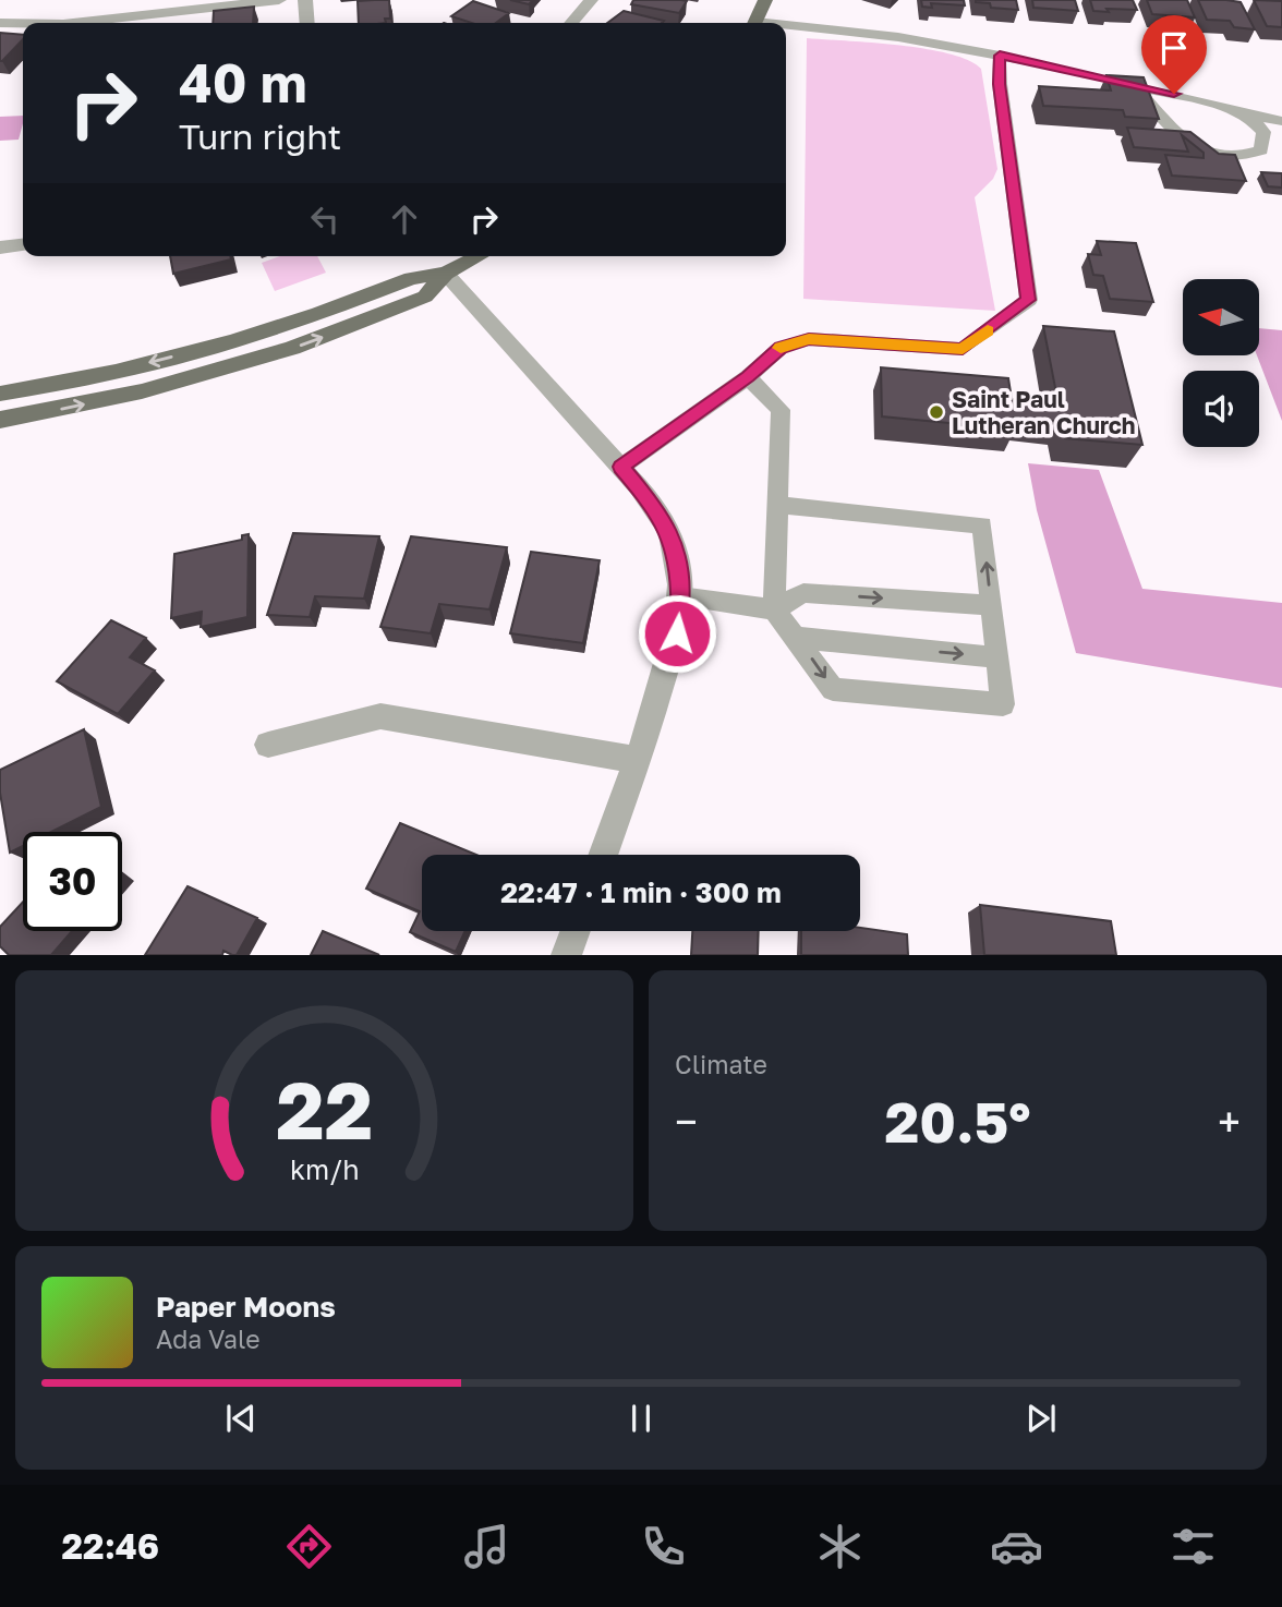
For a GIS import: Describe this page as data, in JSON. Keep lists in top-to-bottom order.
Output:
{
  "places": ["Saint Paul Lutheran Church"],
  "north": "left",
  "page": {
    "turn": ["40 m", "Turn right"],
    "limit": "30",
    "trip": "22:47 · 1 min · 300 m",
    "tile": "Climate",
    "heat": ["−", "20.5°", "+"],
    "song": ["Paper Moons", "Ada Vale"],
    "tabs": "22:46",
    "gauge": ["22", "km/h"]
  }
}
